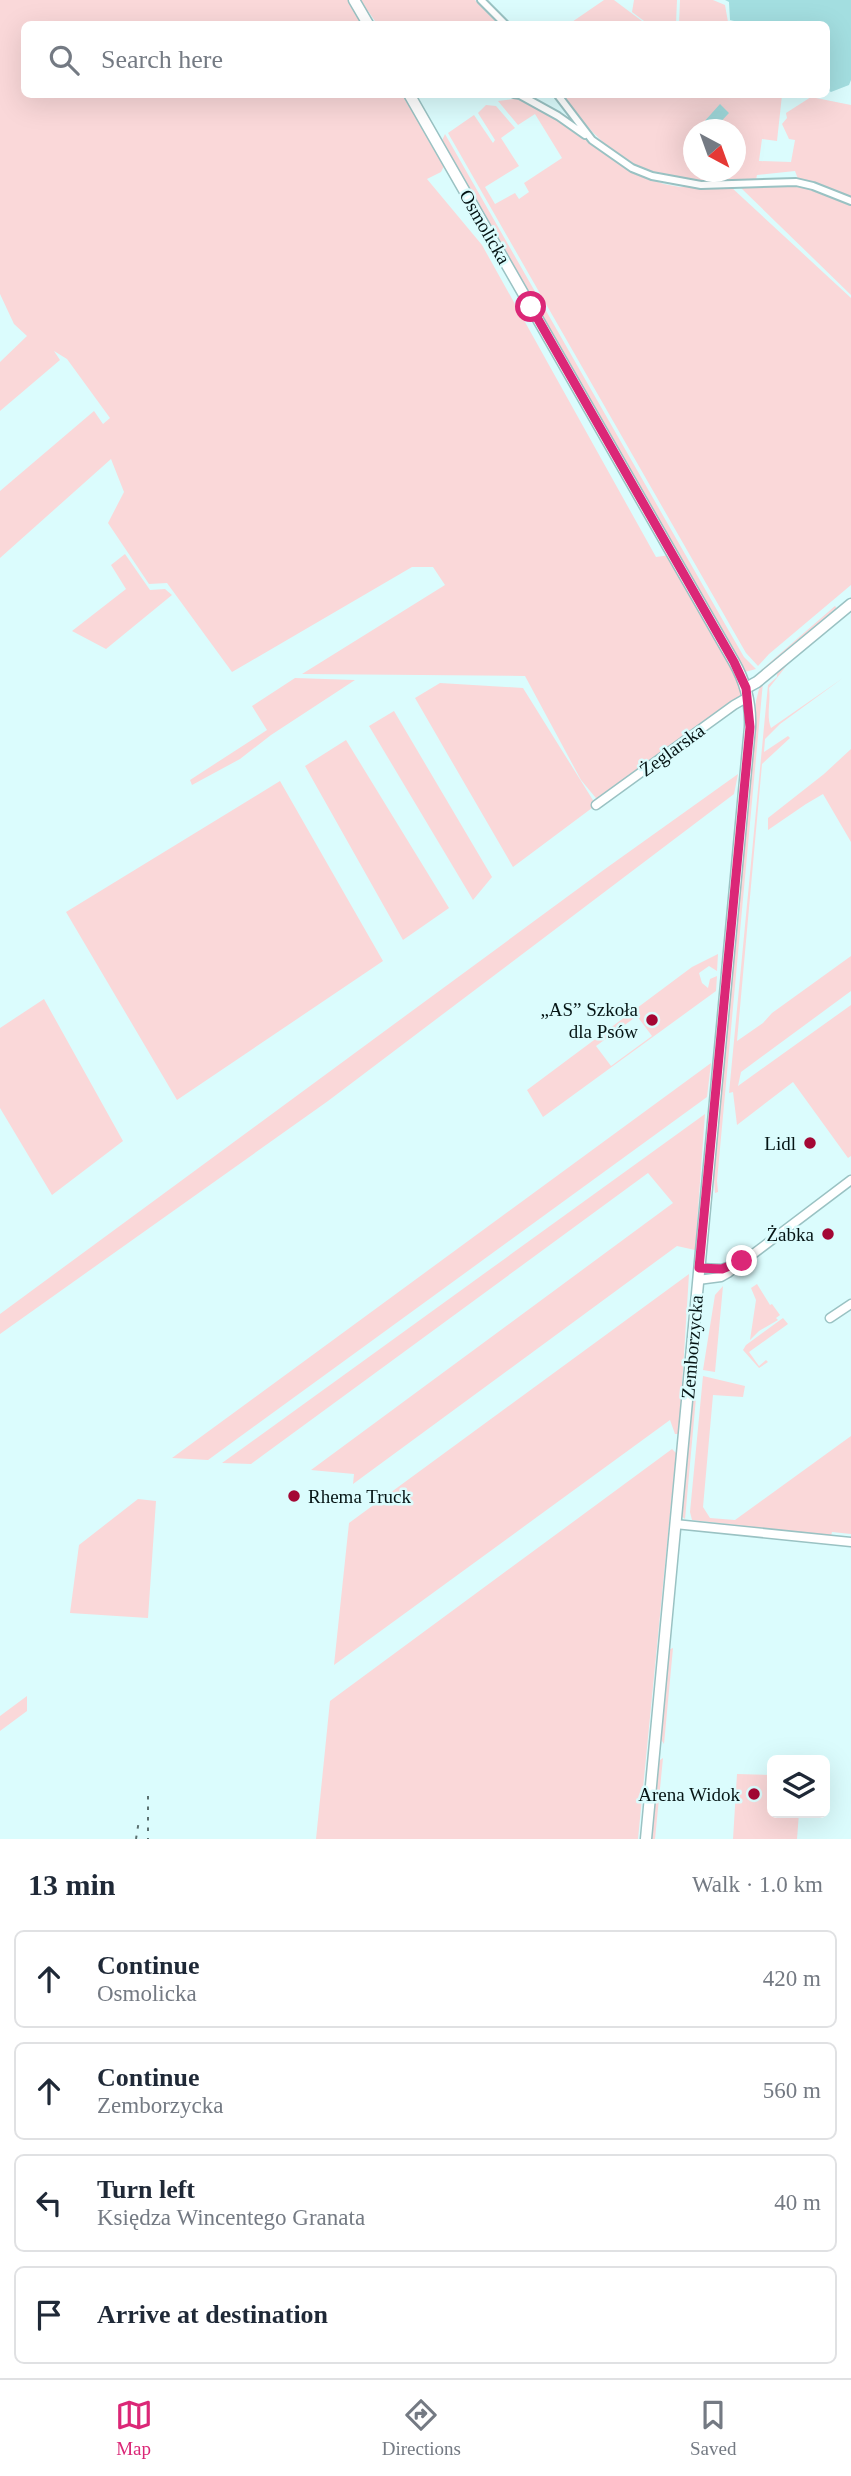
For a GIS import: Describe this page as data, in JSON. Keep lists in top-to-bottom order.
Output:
{
  "streets": {
    "street": ["Osmolicka", "Żeglarska", "Zemborzycka"]
  },
  "crossings": [
    ["Osmolicka", "Żeglarska"],
    ["Osmolicka", "Zemborzycka"],
    ["Żeglarska", "Zemborzycka"]
  ],
  "places": [
    "„AS” Szkoła dla Psów",
    "Lidl",
    "Żabka",
    "Rhema Truck",
    "Arena Widok"
  ],
  "north": "bottom right",
  "page": {
    "search": "Search here",
    "heading": ["13 min", "Walk · 1.0 km"],
    "list": [
      ["Continue", "Osmolicka", "420 m"],
      ["Continue", "Zemborzycka", "560 m"],
      ["Turn left", "Księdza Wincentego Granata", "40 m"],
      "Arrive at destination"
    ],
    "nav": ["Map", "Directions", "Saved"]
  }
}
